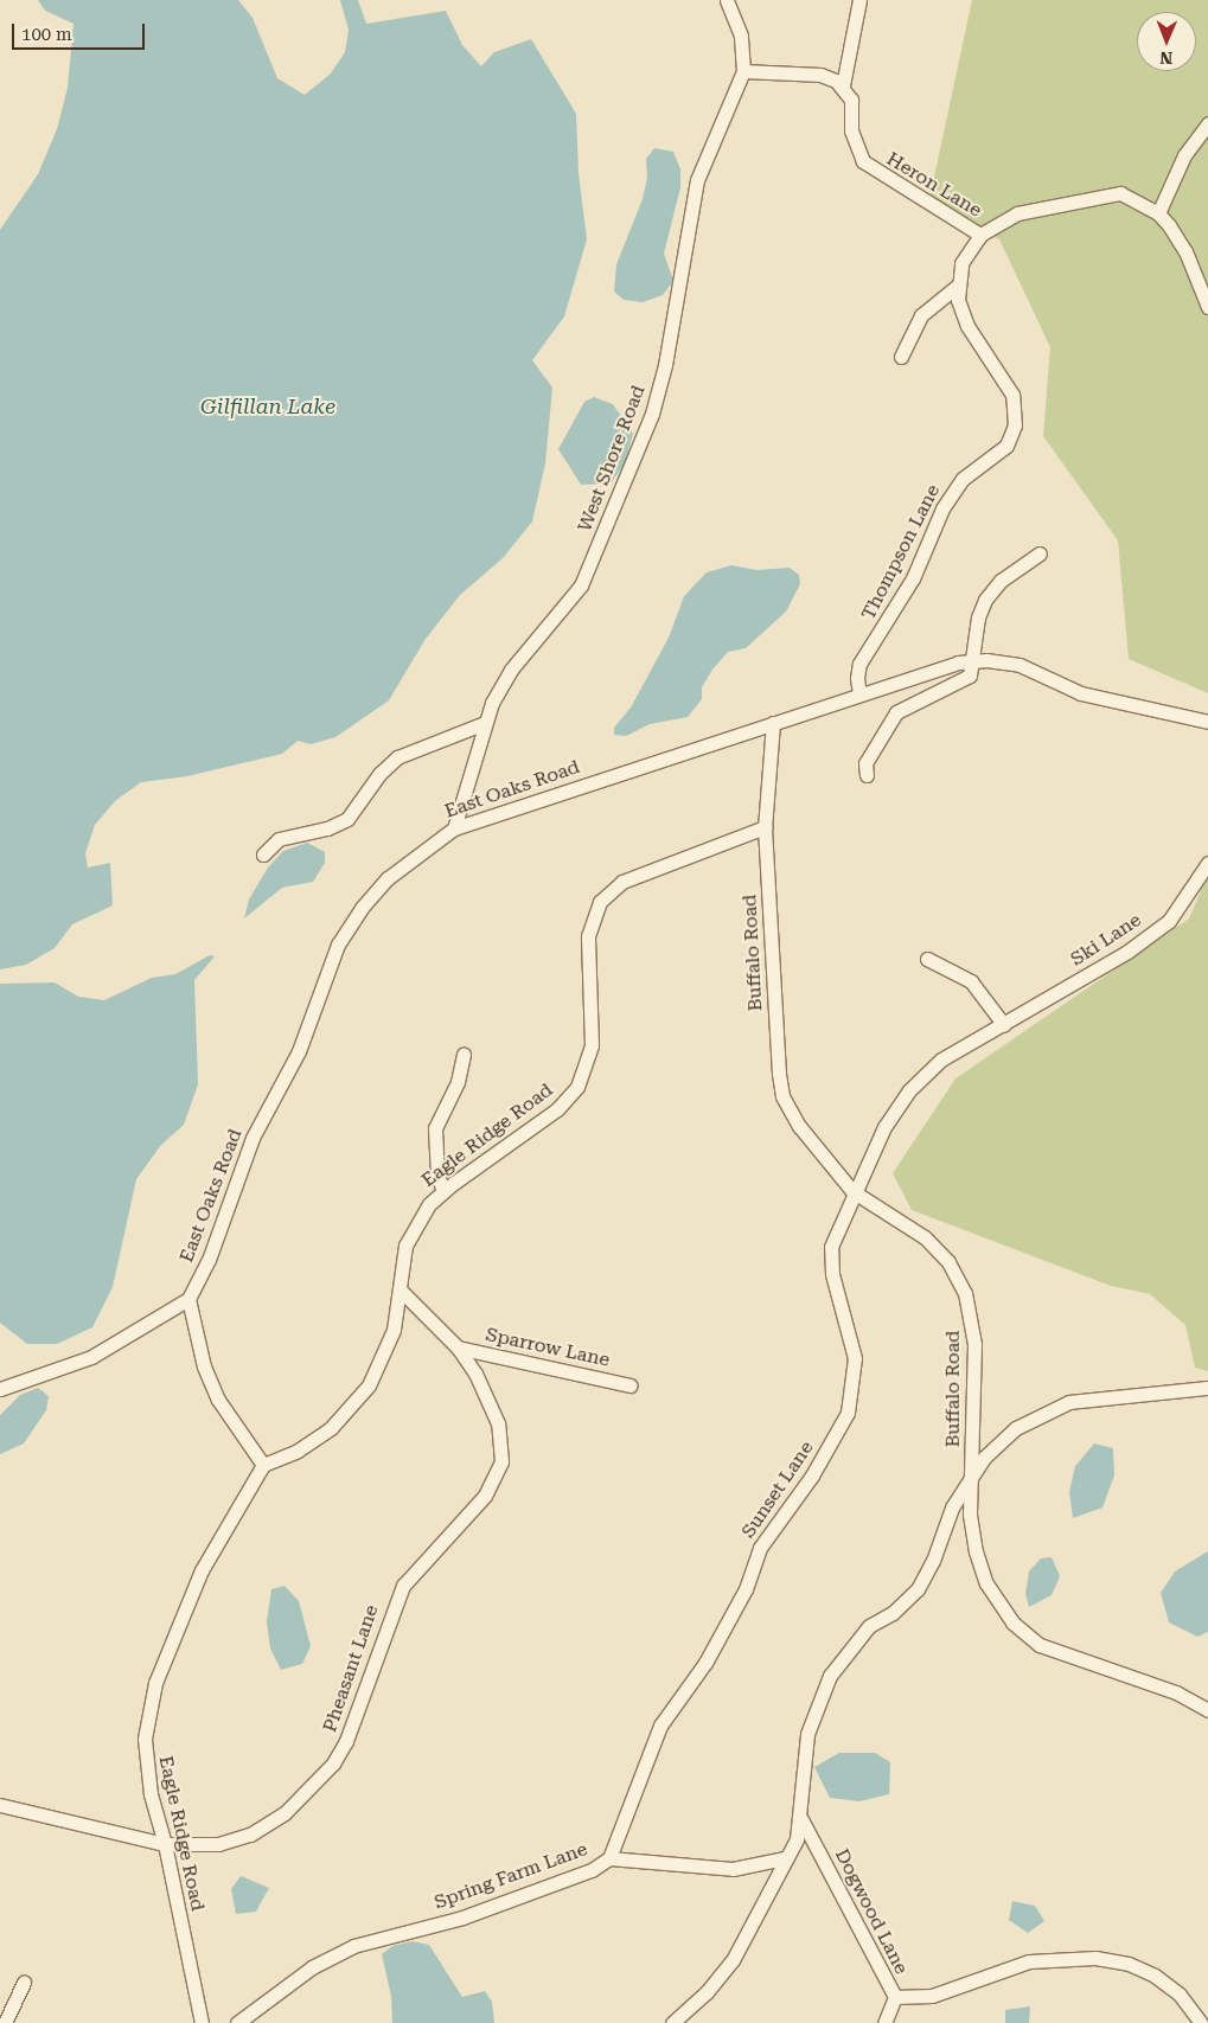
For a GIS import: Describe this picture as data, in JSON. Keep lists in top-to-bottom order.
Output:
{
  "streets": {
    "street": [
      "Heron Lane",
      "West Shore Road",
      "Thompson Lane",
      "East Oaks Road",
      "Ski Lane",
      "Buffalo Road",
      "Eagle Ridge Road",
      "Sparrow Lane",
      "Sunset Lane",
      "Pheasant Lane",
      "Spring Farm Lane",
      "Dogwood Lane"
    ]
  },
  "crossings": [
    ["Heron Lane", "Thompson Lane"],
    ["West Shore Road", "East Oaks Road"],
    ["Thompson Lane", "East Oaks Road"],
    ["East Oaks Road", "Buffalo Road"],
    ["Ski Lane", "Buffalo Road"],
    ["Ski Lane", "Sunset Lane"],
    ["Buffalo Road", "Eagle Ridge Road"],
    ["Buffalo Road", "Sunset Lane"],
    ["Eagle Ridge Road", "Pheasant Lane"],
    ["Sparrow Lane", "Pheasant Lane"],
    ["Sunset Lane", "Spring Farm Lane"]
  ],
  "water": ["Gilfillan Lake"],
  "scale_bar": "100 m",
  "north": "bottom"
}
